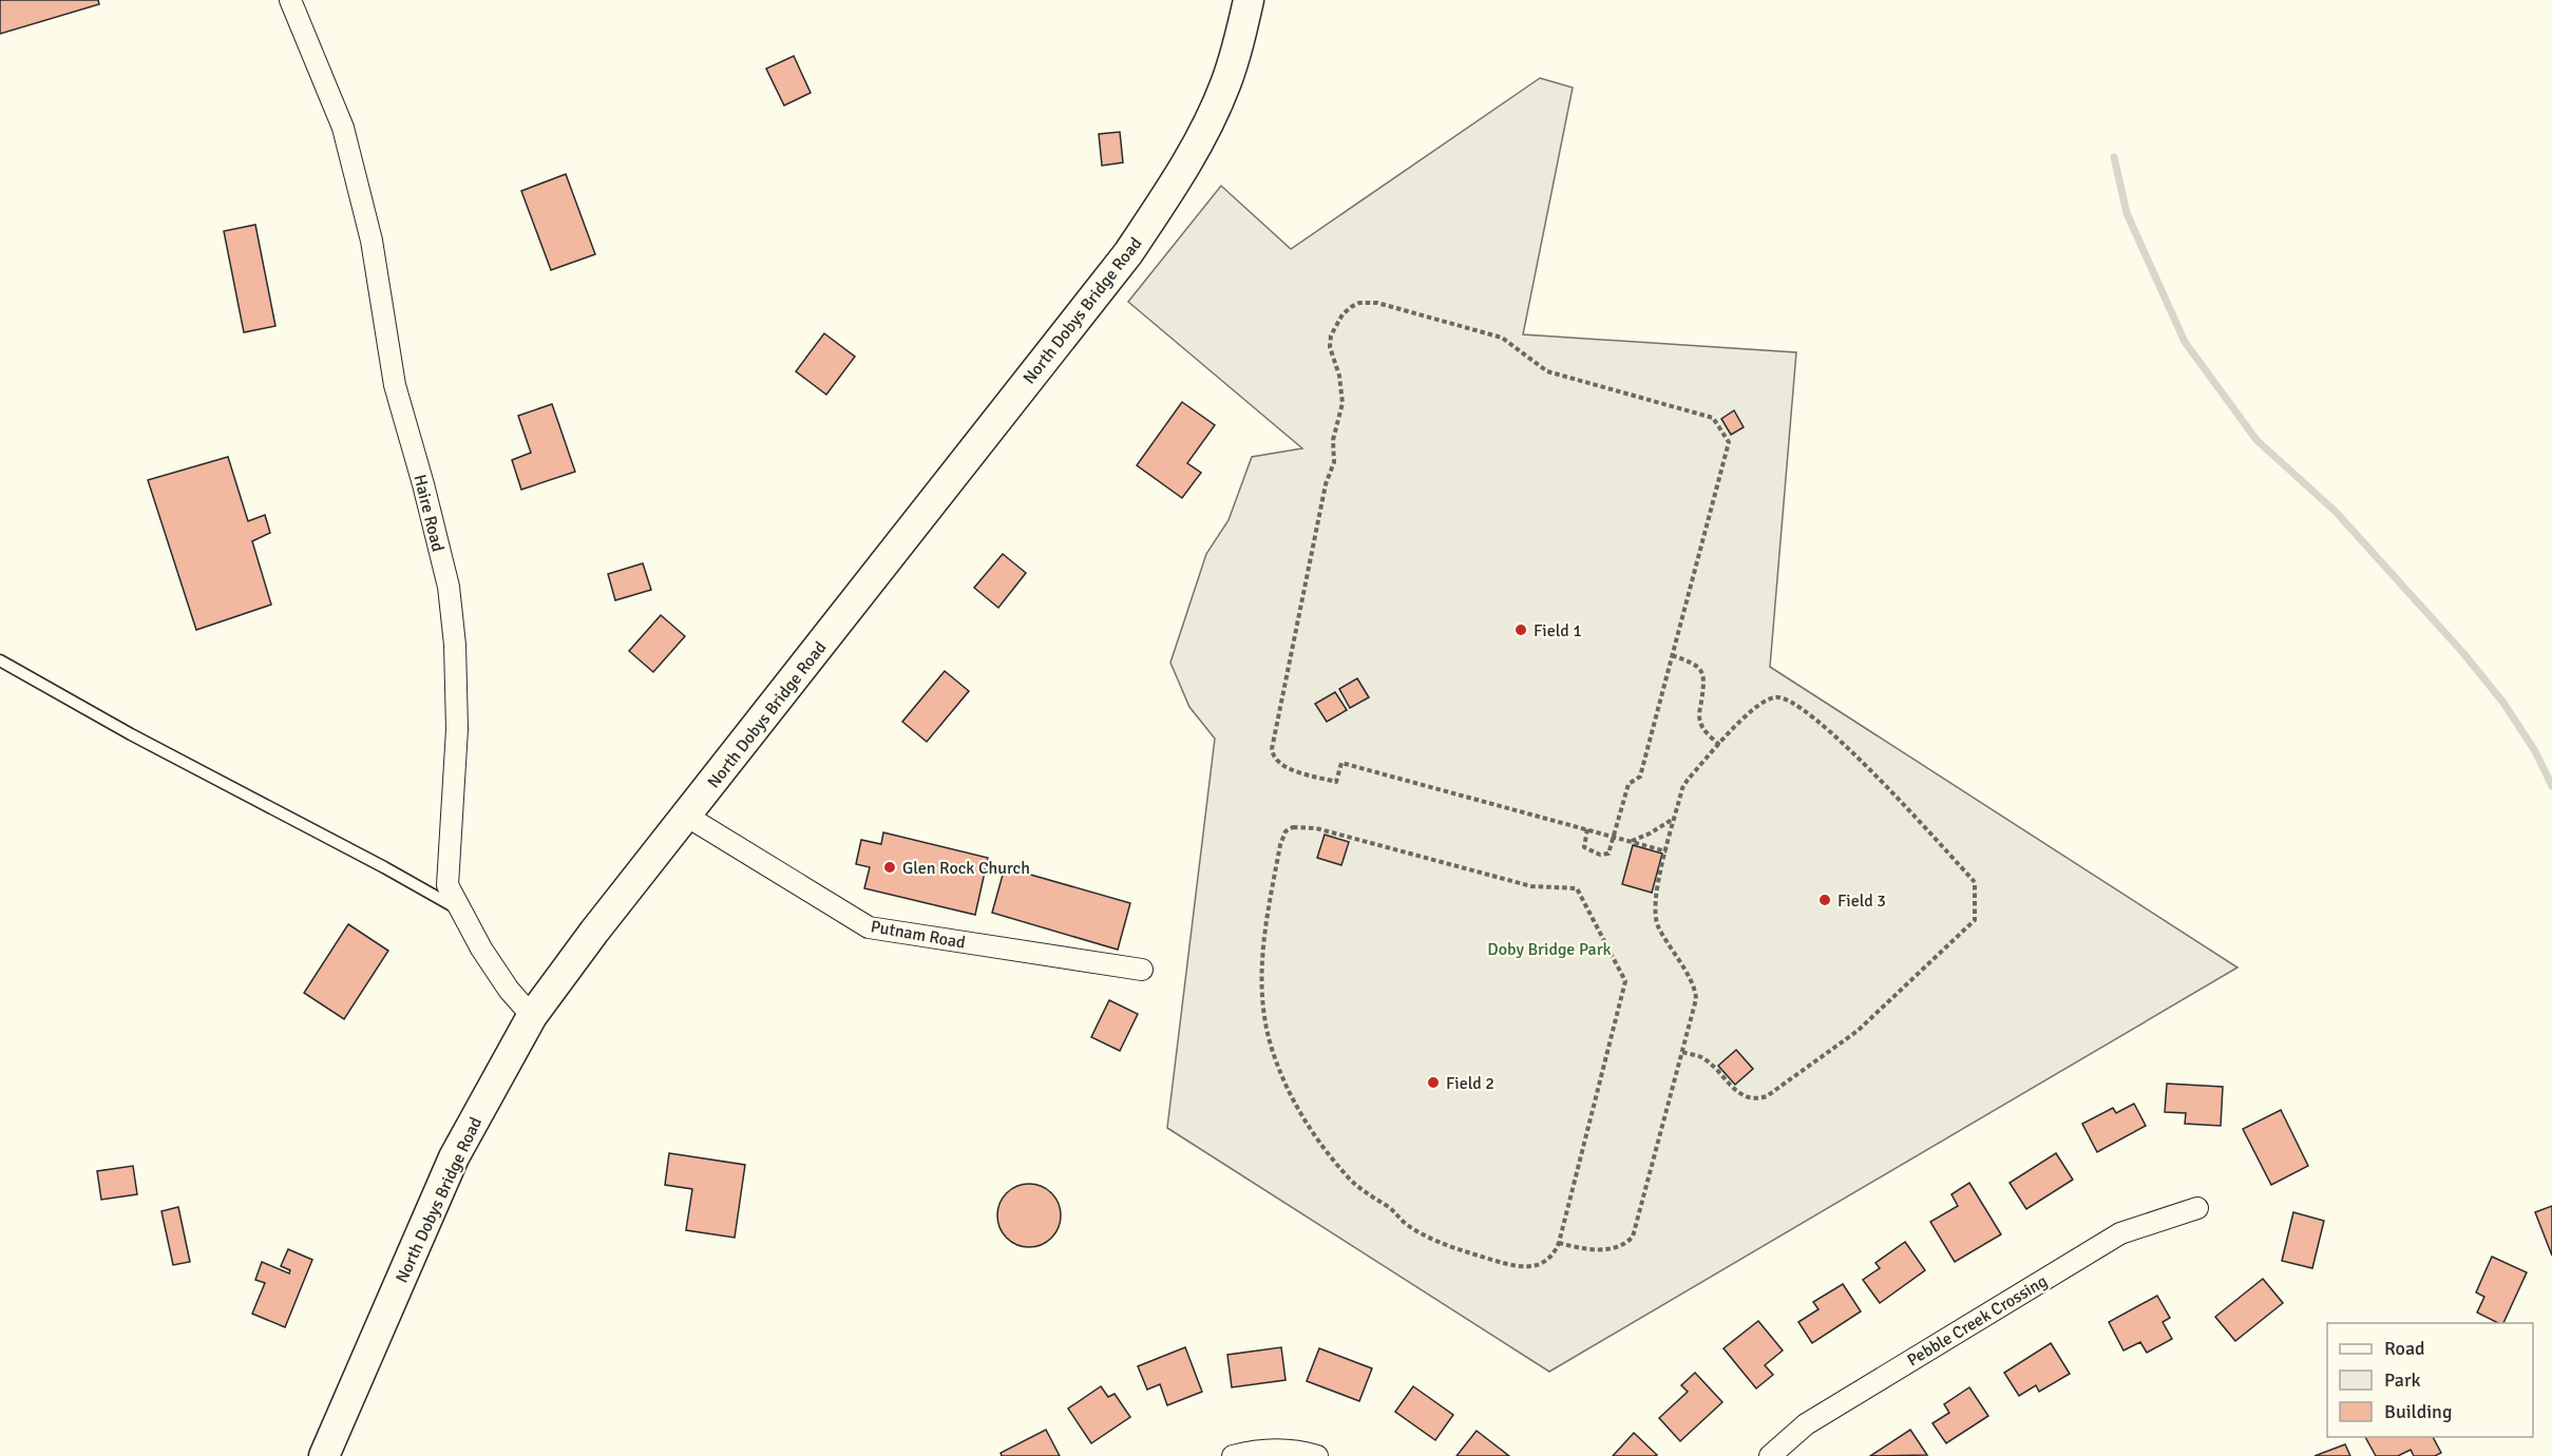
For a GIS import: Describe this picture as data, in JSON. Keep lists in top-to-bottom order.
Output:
{
  "streets": {
    "street": [
      "North Dobys Bridge Road",
      "Haire Road",
      "Putnam Road",
      "Pebble Creek Crossing"
    ]
  },
  "crossings": [
    ["North Dobys Bridge Road", "Haire Road"],
    ["North Dobys Bridge Road", "Putnam Road"]
  ],
  "parks": ["Doby Bridge Park"],
  "places": [
    "Field 1",
    "Glen Rock Church",
    "Field 3",
    "Field 2"
  ],
  "legend": ["Road", "Park", "Building"]
}
